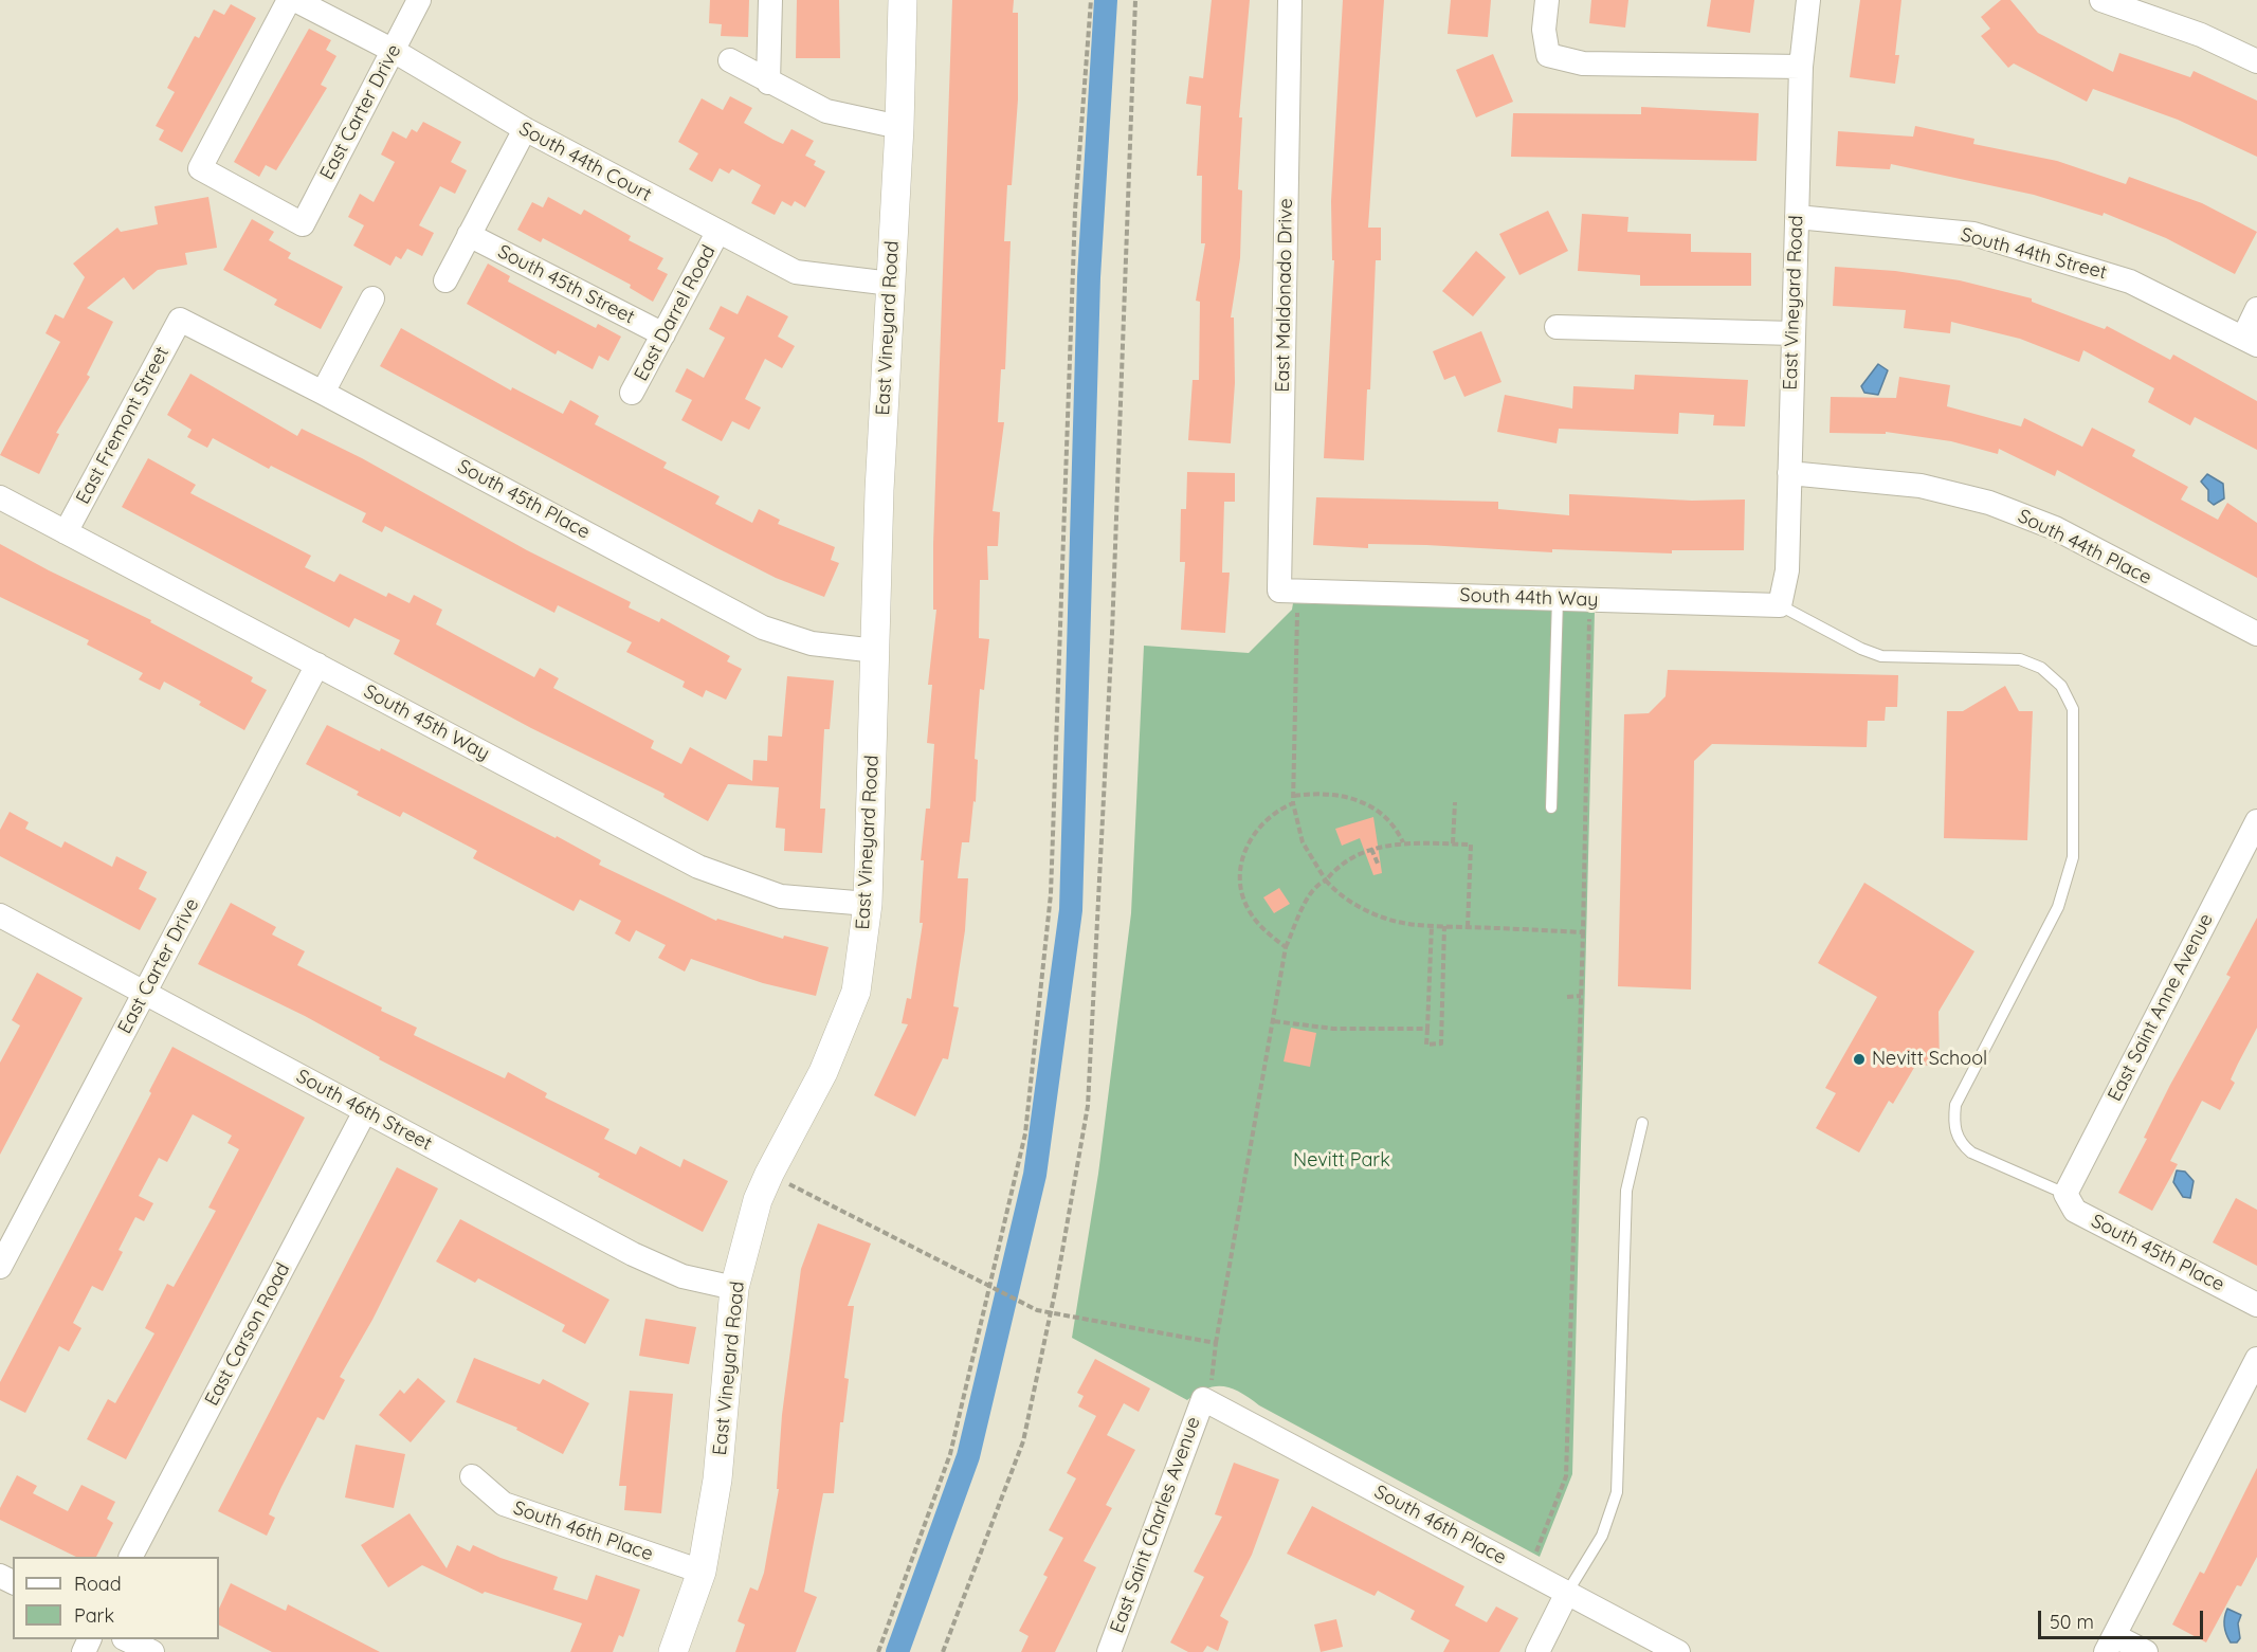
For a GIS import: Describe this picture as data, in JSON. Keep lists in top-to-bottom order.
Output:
{
  "streets": {
    "street": [
      "East Carter Drive",
      "South 44th Court",
      "South 44th Street",
      "South 45th Street",
      "East Maldonado Drive",
      "East Vineyard Road",
      "East Darrel Road",
      "East Fremont Street",
      "South 45th Place",
      "South 44th Place",
      "South 44th Way",
      "South 45th Way",
      "East Saint Anne Avenue",
      "South 46th Street",
      "East Carson Road",
      "East Saint Charles Avenue",
      "South 46th Place"
    ]
  },
  "crossings": [
    ["East Carter Drive", "South 44th Court"],
    ["East Carter Drive", "South 45th Way"],
    ["East Carter Drive", "South 46th Street"],
    ["South 44th Court", "East Vineyard Road"],
    ["South 44th Court", "East Darrel Road"],
    ["South 44th Street", "East Vineyard Road"],
    ["South 45th Street", "East Darrel Road"],
    ["East Maldonado Drive", "South 44th Way"],
    ["East Vineyard Road", "South 45th Place"],
    ["East Vineyard Road", "South 44th Place"],
    ["East Vineyard Road", "South 44th Way"],
    ["East Vineyard Road", "South 45th Way"],
    ["East Vineyard Road", "South 46th Street"],
    ["East Vineyard Road", "South 46th Place"],
    ["East Fremont Street", "South 45th Place"],
    ["East Fremont Street", "South 45th Way"],
    ["South 45th Place", "East Saint Anne Avenue"],
    ["South 46th Street", "East Carson Road"],
    ["East Saint Charles Avenue", "South 46th Place"]
  ],
  "parks": ["Nevitt Park"],
  "places": ["Nevitt School"],
  "legend": ["Road", "Park"],
  "scale_bar": "50 m"
}
